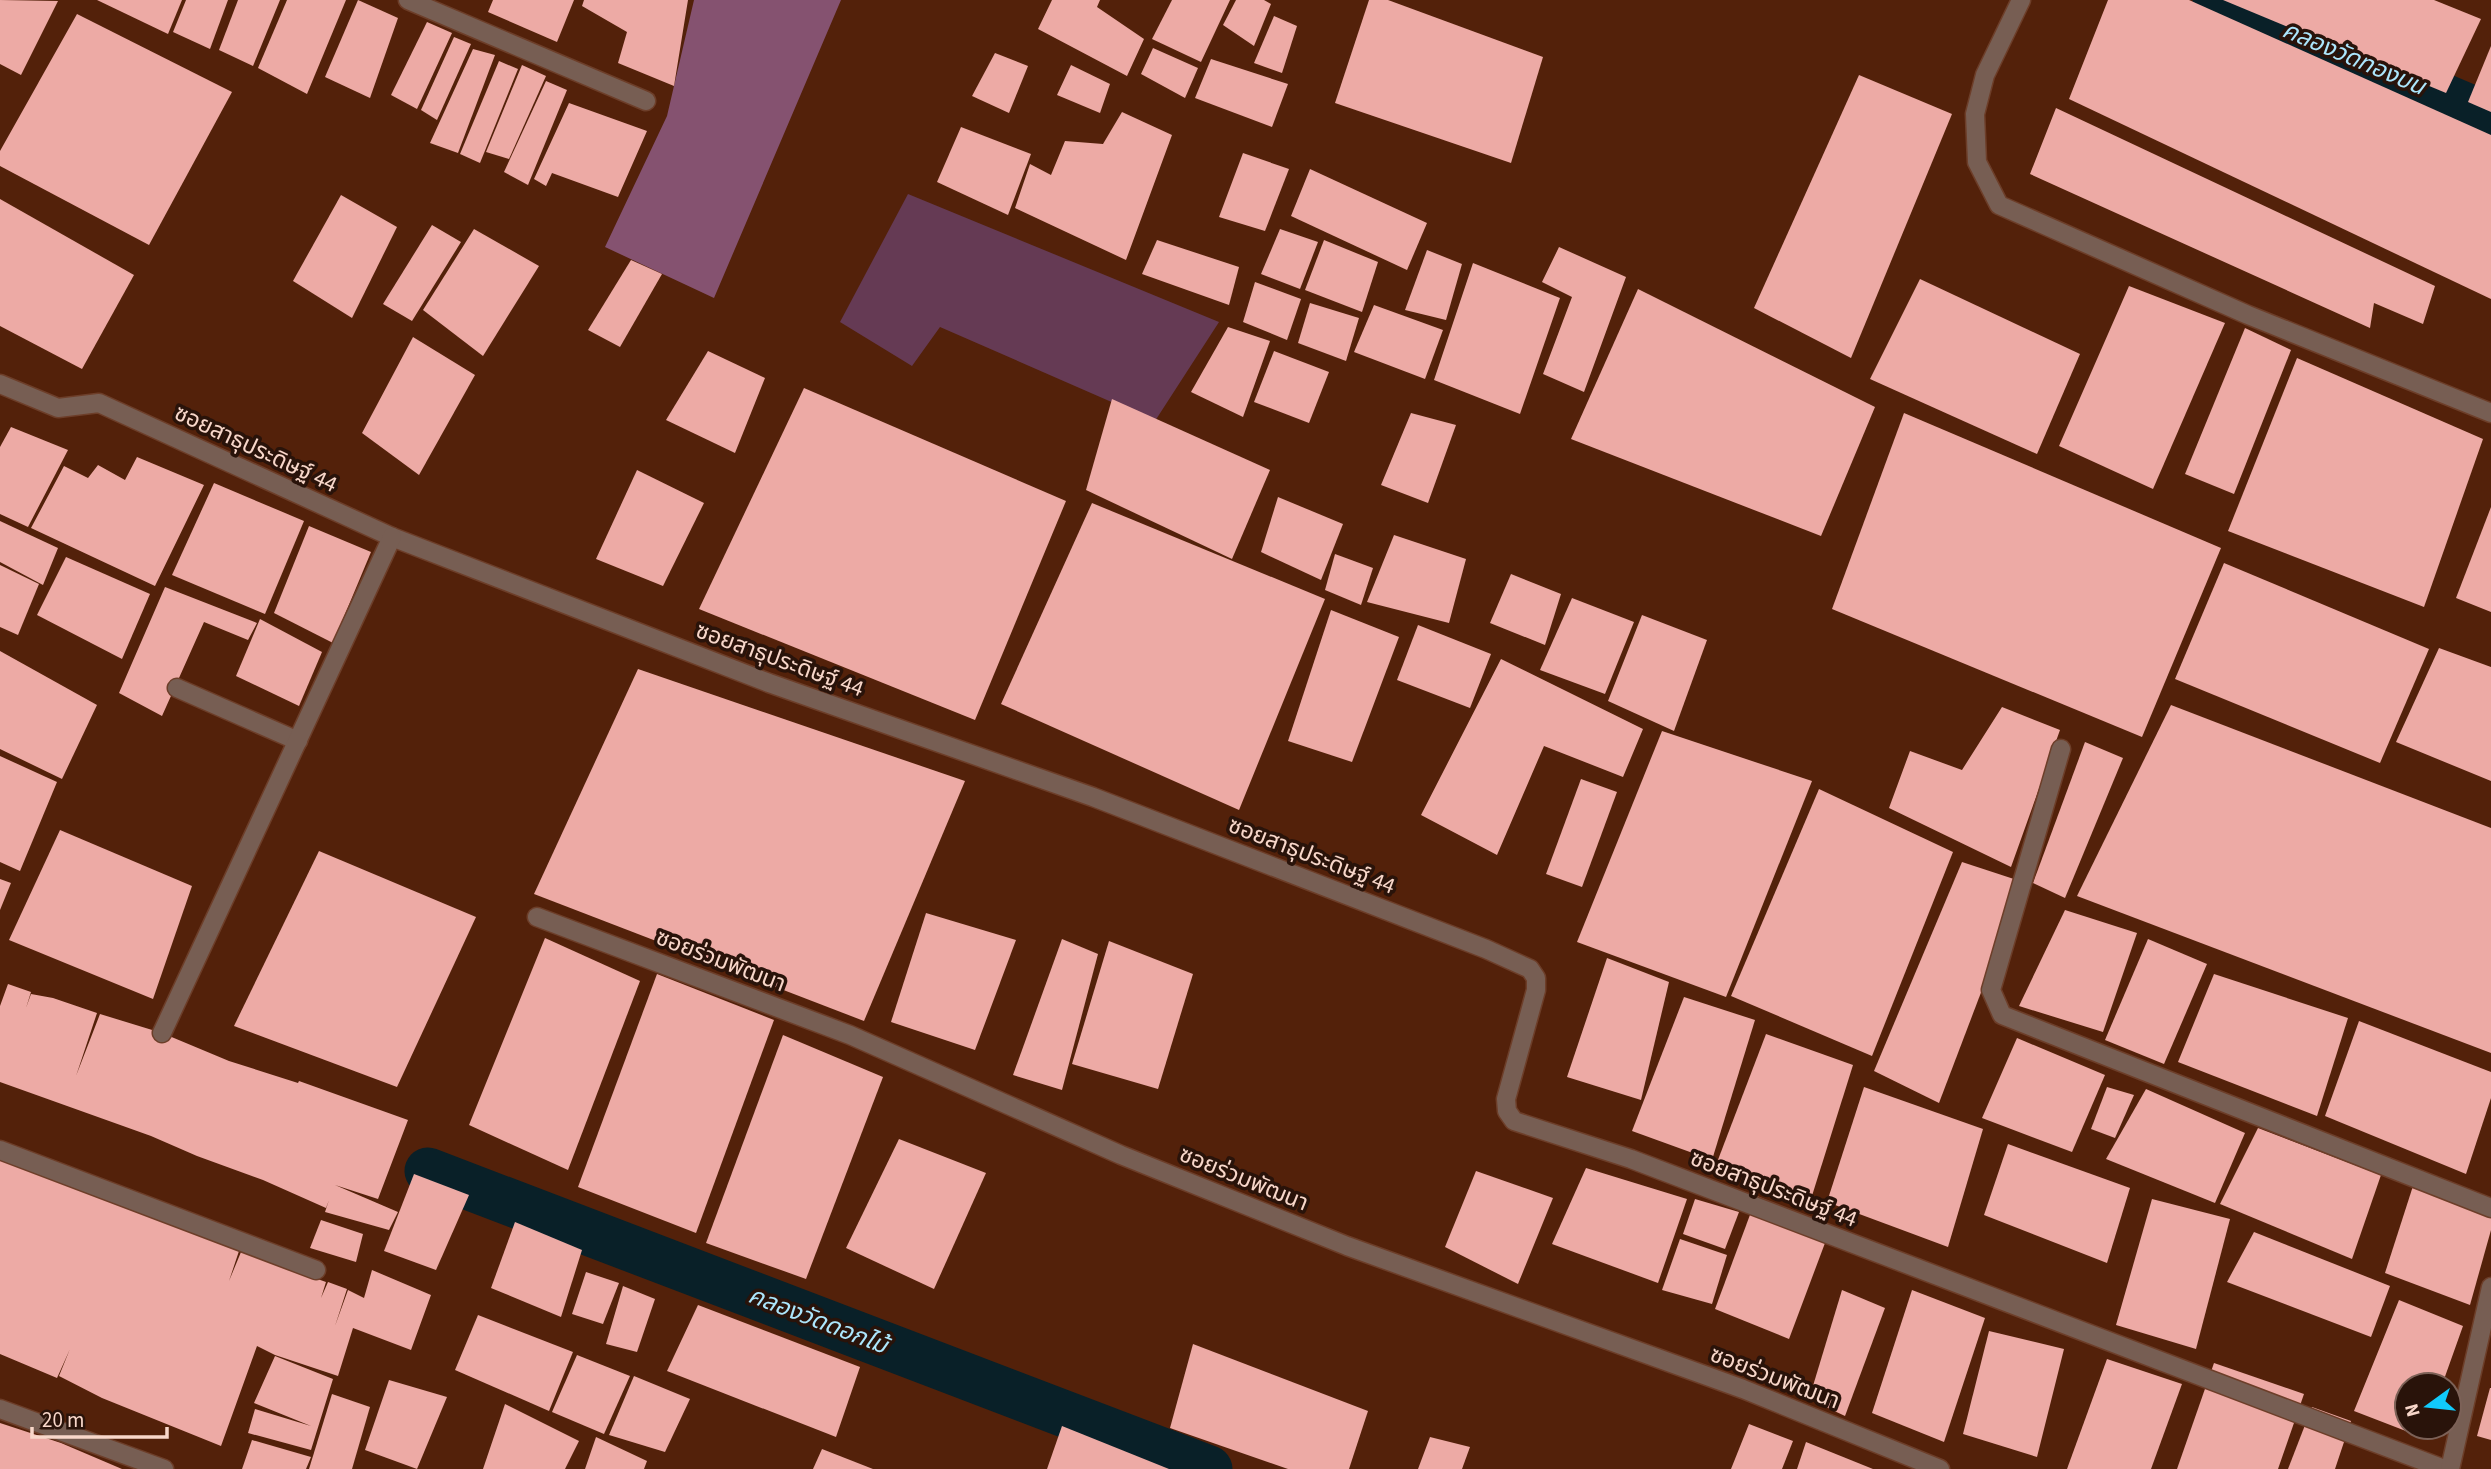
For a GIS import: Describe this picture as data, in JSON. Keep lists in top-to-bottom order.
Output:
{
  "streets": {
    "street": ["ซอยสาธุประดิษฐ์ 44", "ซอยร่วมพัฒนา"]
  },
  "water": ["คลองวัดทองบน", "คลองวัดดอกไม้"],
  "scale_bar": "20 m",
  "north": "left"
}
